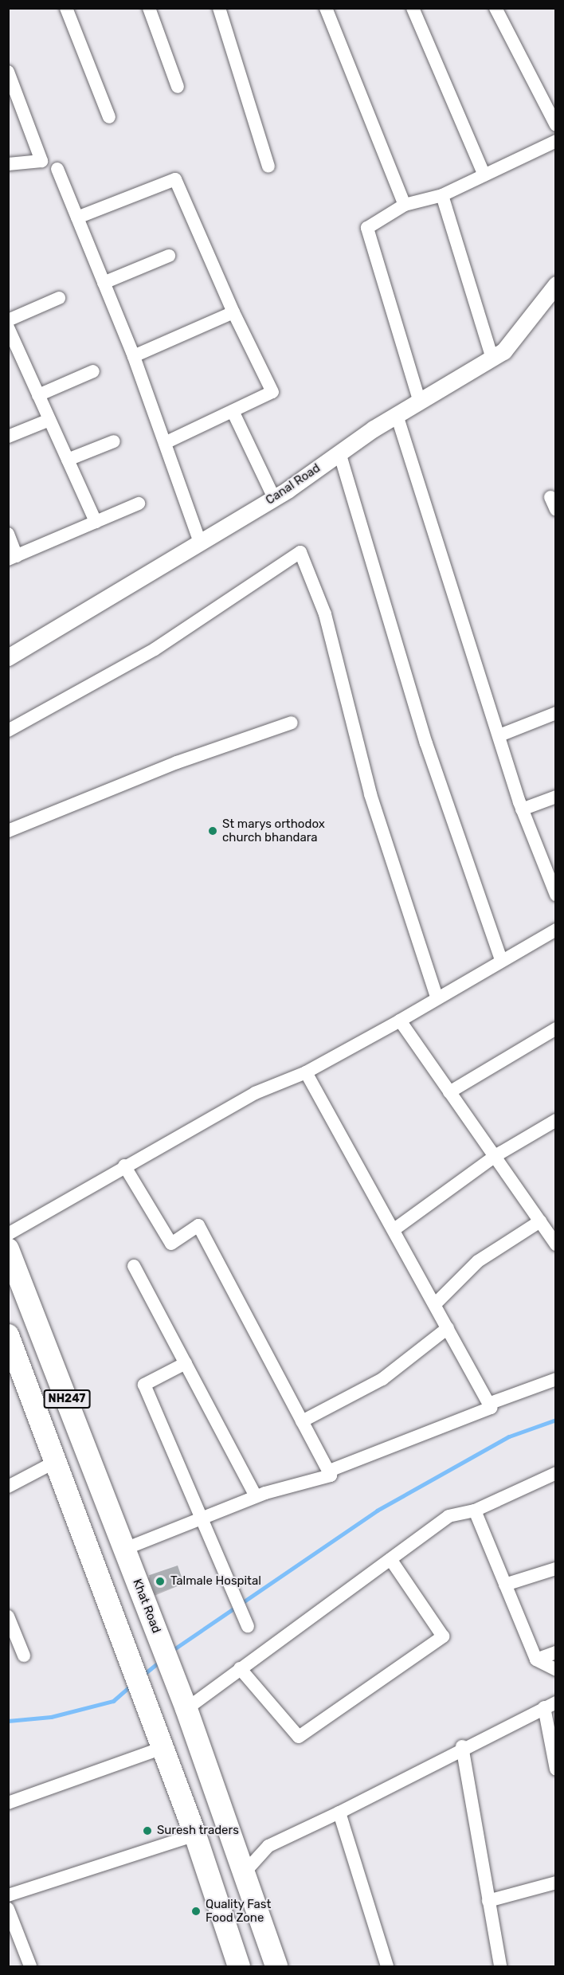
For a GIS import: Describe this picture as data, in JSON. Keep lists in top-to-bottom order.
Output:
{
  "streets": {
    "highway": ["NH247", "Khat Road"],
    "street": ["Canal Road"]
  },
  "places": [
    "St marys orthodox church bhandara",
    "Talmale Hospital",
    "Suresh traders",
    "Quality Fast Food Zone"
  ]
}
